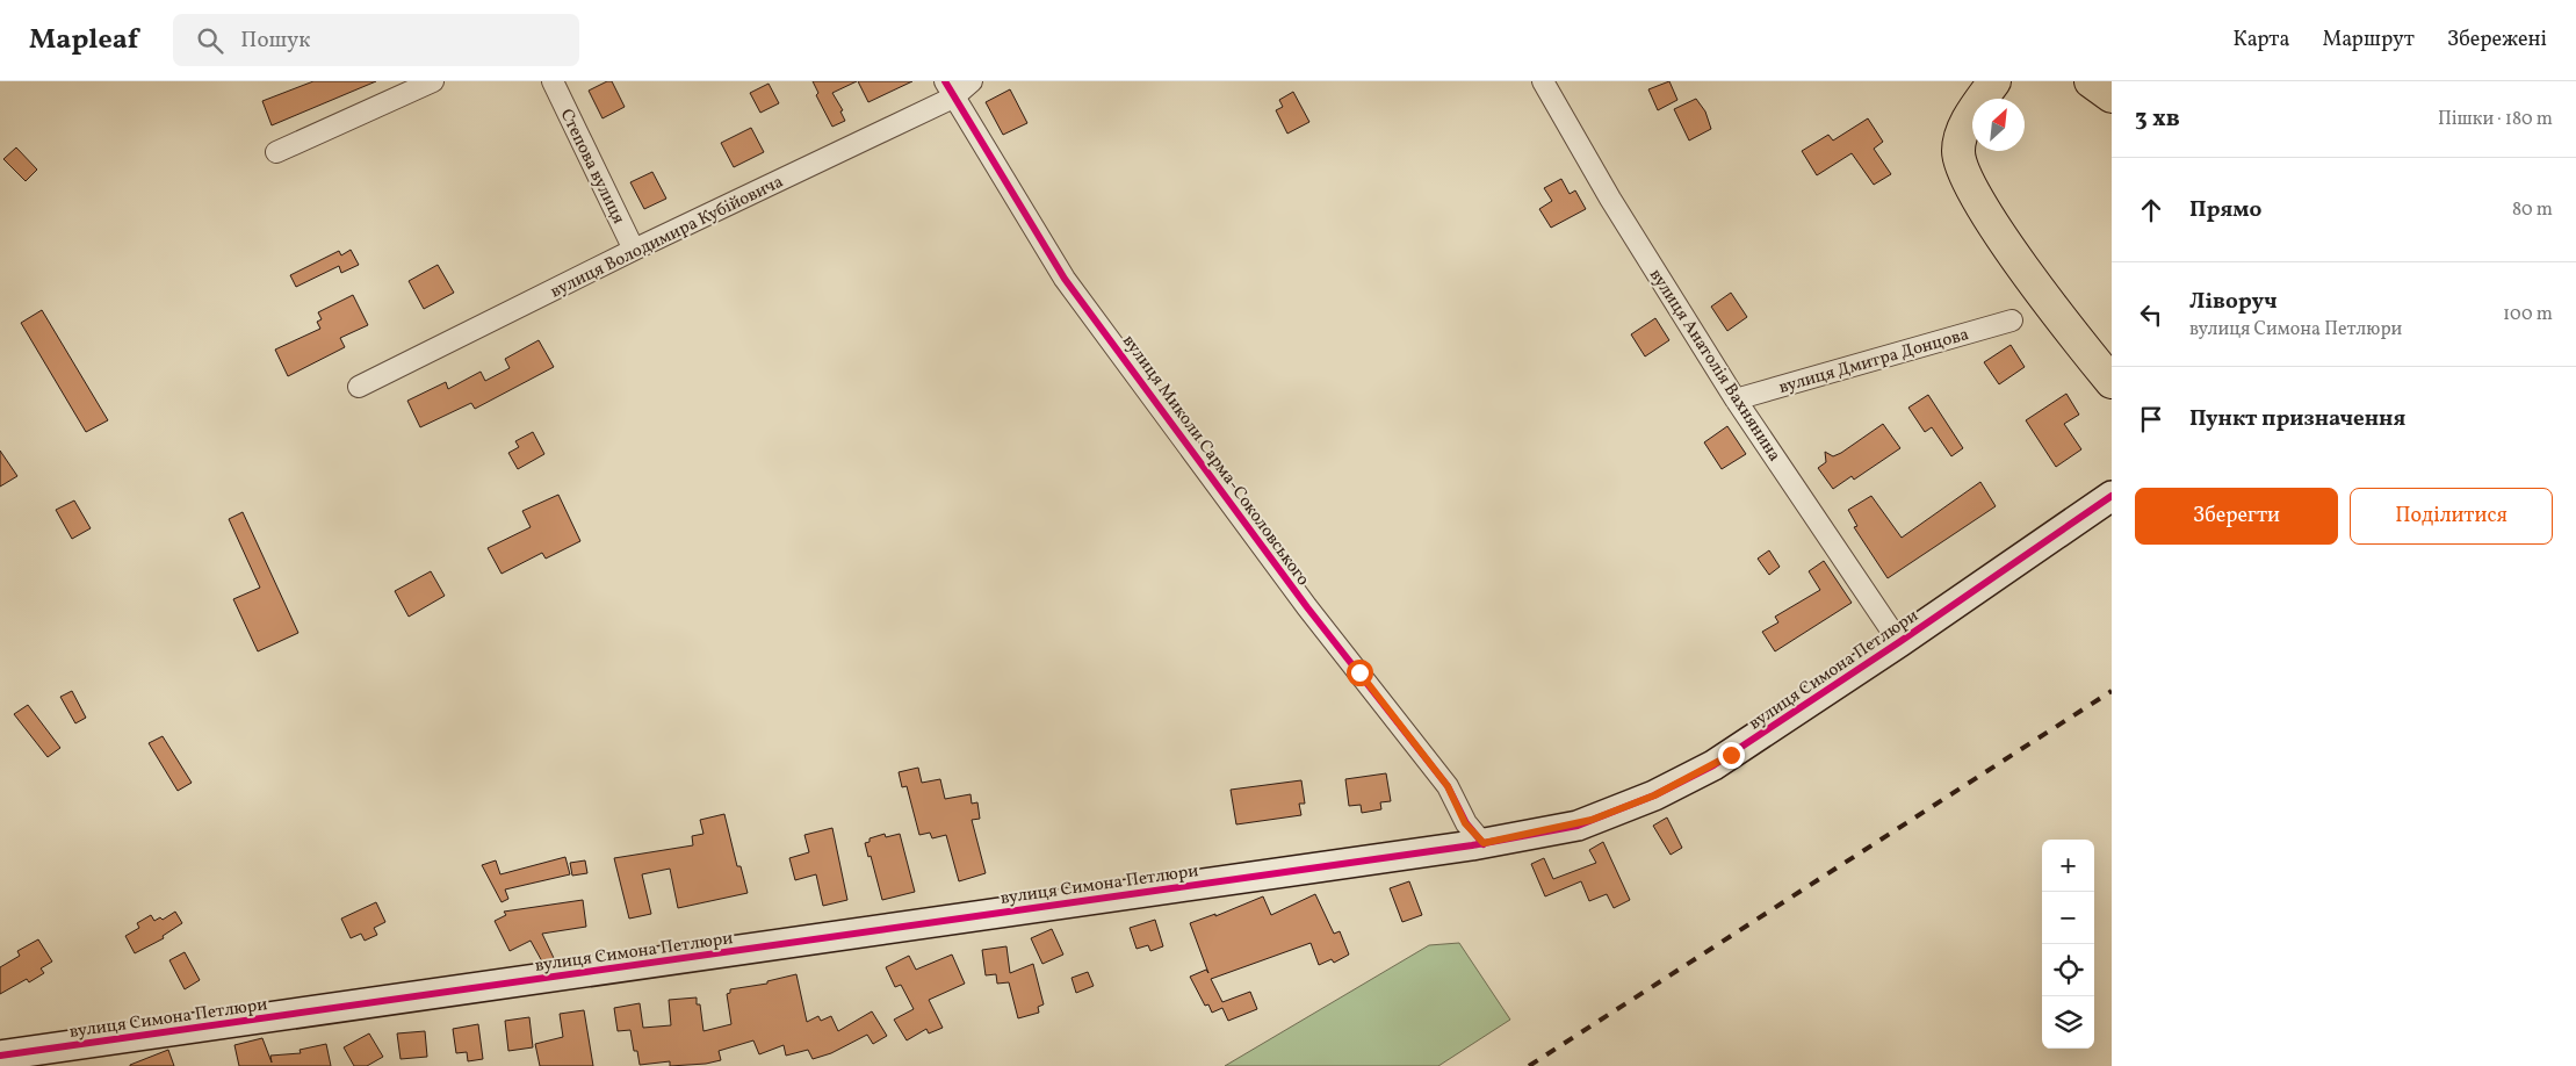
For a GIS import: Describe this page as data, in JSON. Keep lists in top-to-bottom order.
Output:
{
  "streets": {
    "street": [
      "Степова вулиця",
      "вулиця Володимира Кубійовича",
      "вулиця Дмитра Донцова",
      "вулиця Анатолія Вахнянина",
      "вулиця Миколи Сарма-Соколовського",
      "вулиця Симона Петлюри"
    ]
  },
  "crossings": [
    ["Степова вулиця", "вулиця Володимира Кубійовича"],
    ["вулиця Володимира Кубійовича", "вулиця Миколи Сарма-Соколовського"],
    ["вулиця Дмитра Донцова", "вулиця Анатолія Вахнянина"],
    ["вулиця Анатолія Вахнянина", "вулиця Симона Петлюри"],
    ["вулиця Миколи Сарма-Соколовського", "вулиця Симона Петлюри"]
  ],
  "north": "top right",
  "page": {
    "header": "Mapleaf",
    "search": "Пошук",
    "nav": ["Карта", "Маршрут", "Збережені"],
    "heading": ["3 хв", "Пішки · 180 m"],
    "list": [
      ["Прямо", "80 m"],
      ["Ліворуч", "вулиця Симона Петлюри", "100 m"],
      "Пункт призначення"
    ],
    "buttons": ["Зберегти", "Поділитися"],
    "map_buttons": ["+", "−"]
  }
}
